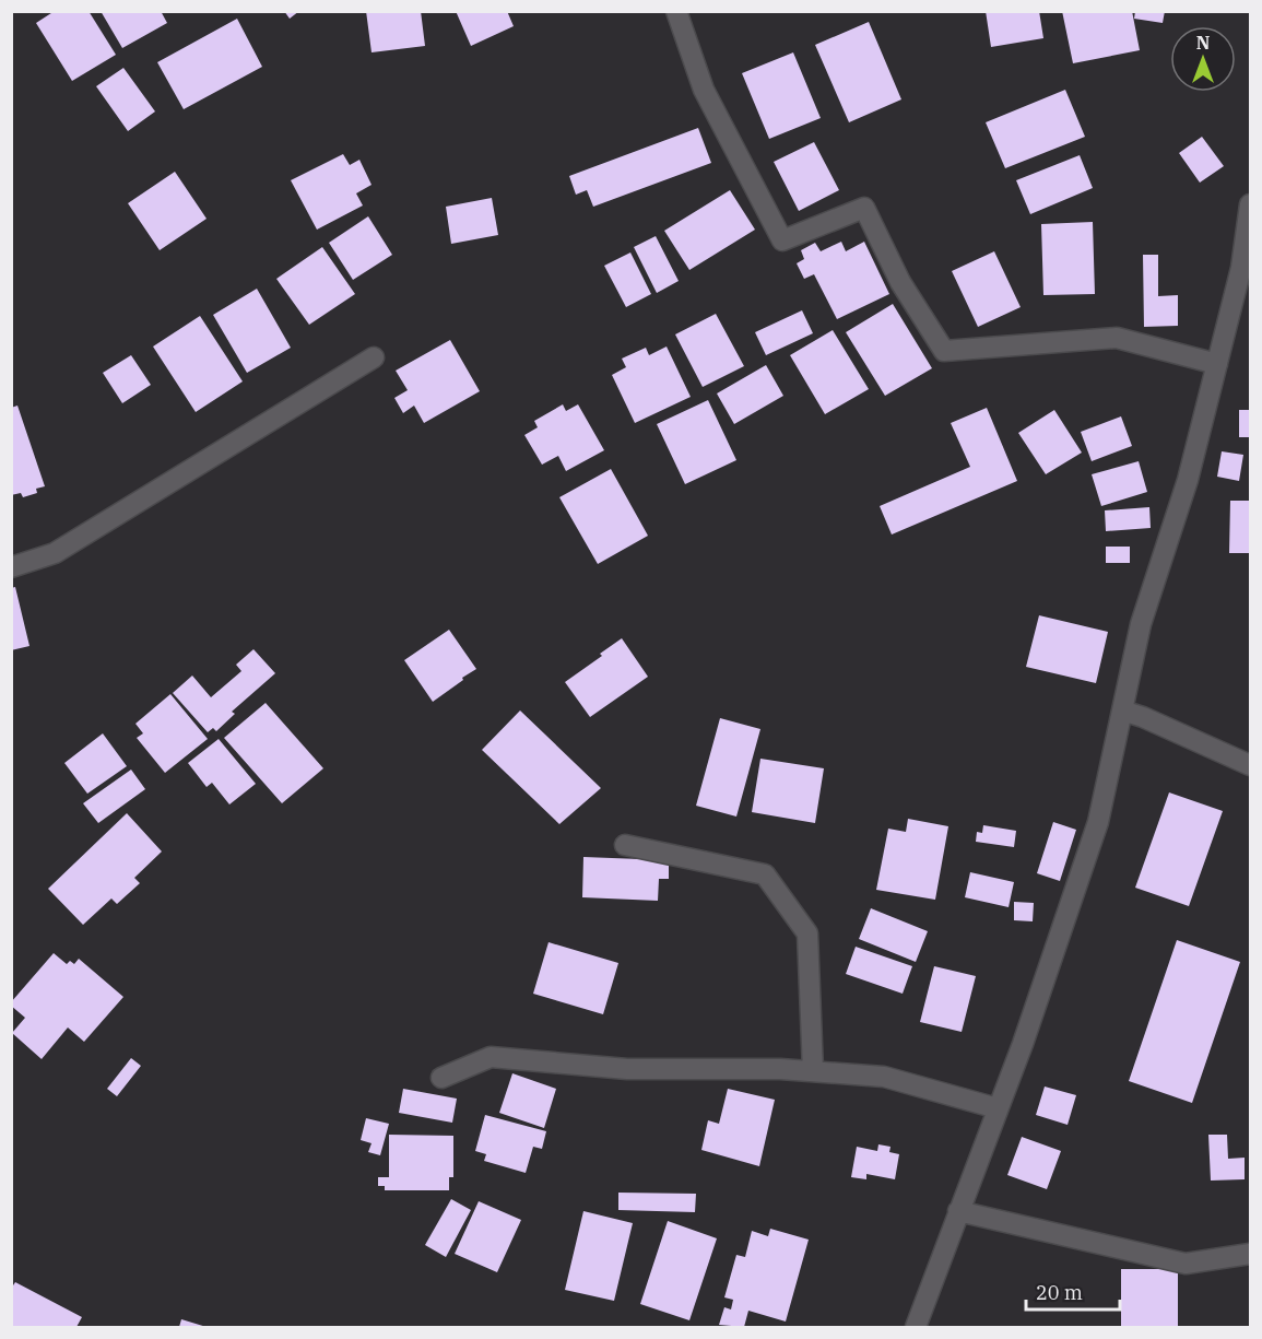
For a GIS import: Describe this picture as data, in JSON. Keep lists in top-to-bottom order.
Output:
{
  "scale_bar": "20 m",
  "north": "top"
}
